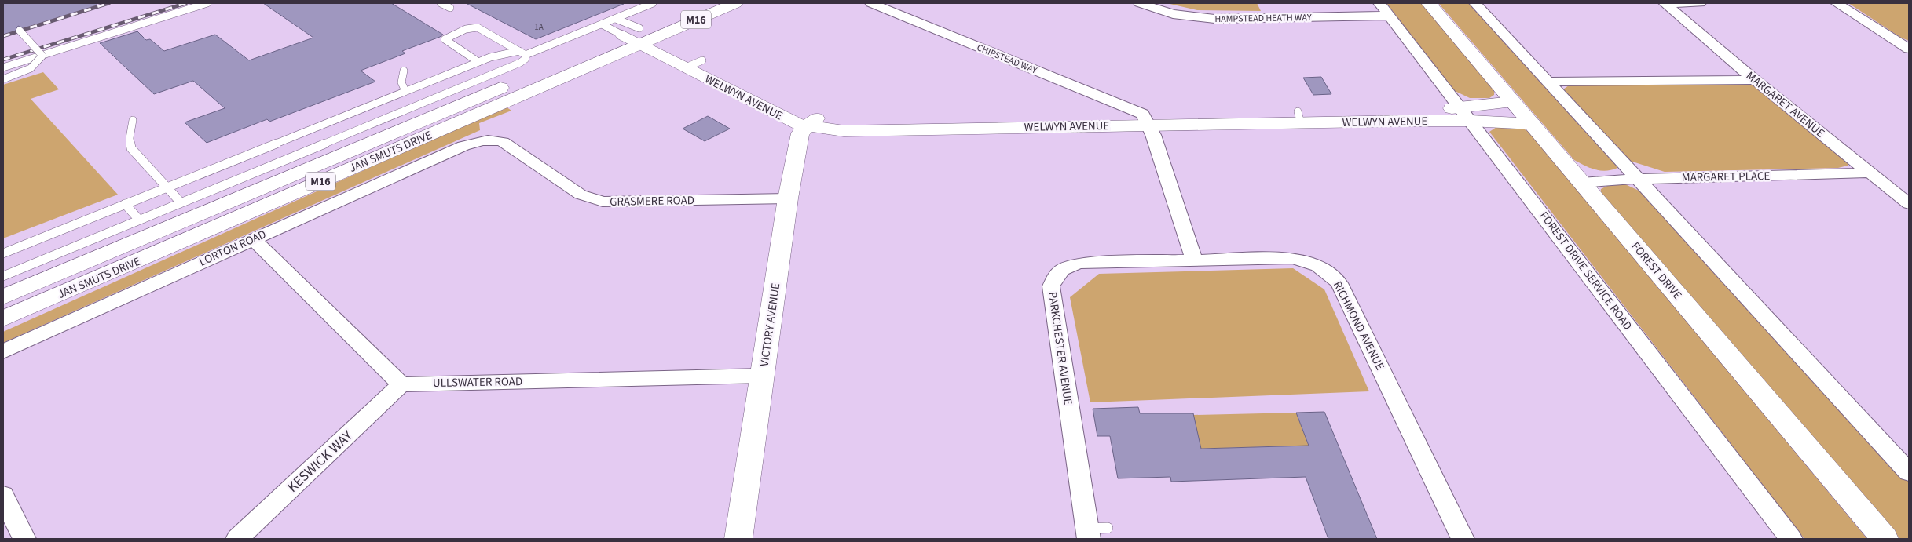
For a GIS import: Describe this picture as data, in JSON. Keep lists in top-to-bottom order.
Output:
{
  "streets": {
    "main road": [
      "M16",
      "WELWYN AVENUE",
      "JAN SMUTS DRIVE",
      "FOREST DRIVE",
      "VICTORY AVENUE"
    ],
    "street": [
      "HAMPSTEAD HEATH WAY",
      "CHIPSTEAD WAY",
      "MARGARET AVENUE",
      "MARGARET PLACE",
      "GRASMERE ROAD",
      "LORTON ROAD",
      "FOREST DRIVE SERVICE ROAD",
      "RICHMOND AVENUE",
      "PARKCHESTER AVENUE",
      "ULLSWATER ROAD",
      "KESWICK WAY"
    ]
  },
  "crossings": [
    ["HAMPSTEAD HEATH WAY", "FOREST DRIVE SERVICE ROAD"],
    ["CHIPSTEAD WAY", "WELWYN AVENUE"],
    ["WELWYN AVENUE", "JAN SMUTS DRIVE"],
    ["WELWYN AVENUE", "FOREST DRIVE SERVICE ROAD"],
    ["WELWYN AVENUE", "FOREST DRIVE"],
    ["WELWYN AVENUE", "VICTORY AVENUE"],
    ["MARGARET AVENUE", "MARGARET PLACE"],
    ["MARGARET PLACE", "FOREST DRIVE"],
    ["GRASMERE ROAD", "LORTON ROAD"],
    ["GRASMERE ROAD", "VICTORY AVENUE"],
    ["VICTORY AVENUE", "ULLSWATER ROAD"],
    ["RICHMOND AVENUE", "PARKCHESTER AVENUE"],
    ["ULLSWATER ROAD", "KESWICK WAY"]
  ],
  "house_numbers": ["1A"]
}
